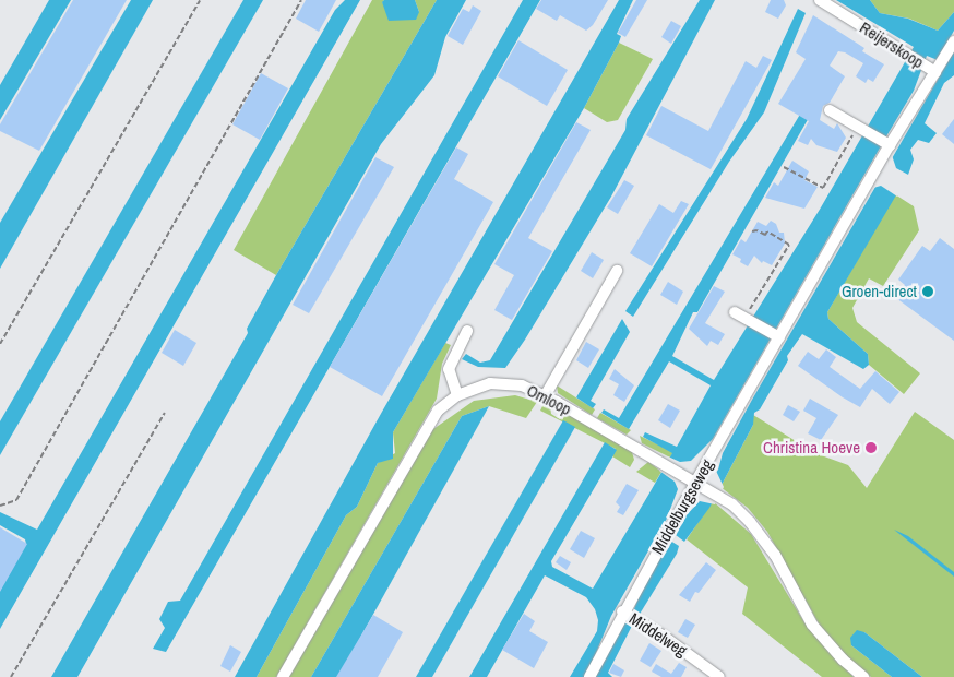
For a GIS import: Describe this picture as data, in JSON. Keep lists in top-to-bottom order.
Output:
{
  "streets": {
    "street": [
      "Reijerskoop",
      "Omloop",
      "Middelburgseweg",
      "Middelweg"
    ]
  },
  "crossings": [
    ["Reijerskoop", "Middelburgseweg"],
    ["Omloop", "Middelburgseweg"],
    ["Middelburgseweg", "Middelweg"]
  ],
  "places": ["Groen-direct", "Christina Hoeve"]
}
